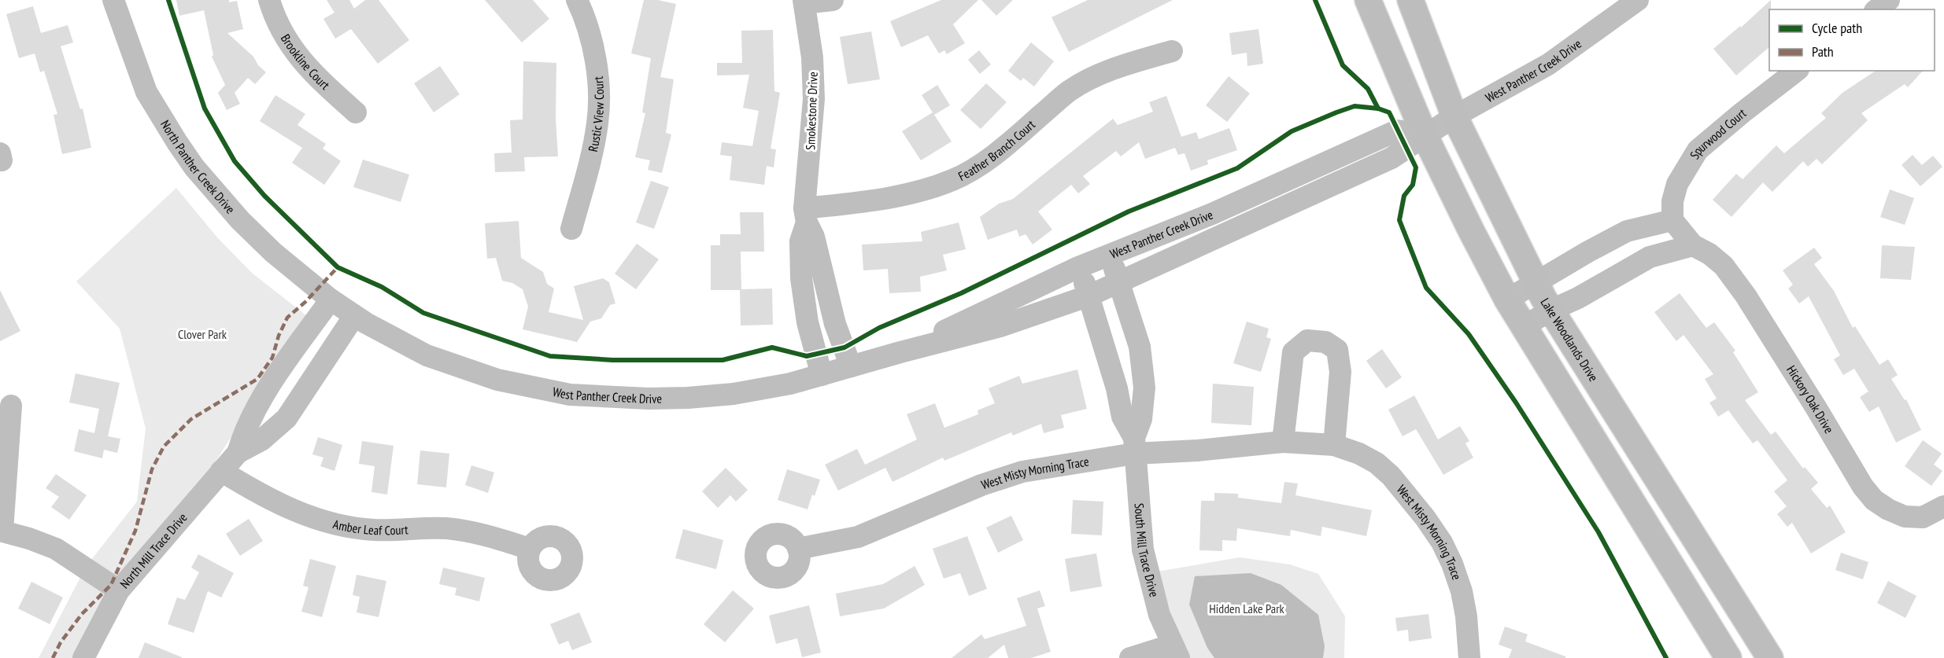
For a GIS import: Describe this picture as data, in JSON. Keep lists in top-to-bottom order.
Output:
{
  "streets": {
    "main road": ["Lake Woodlands Drive"],
    "street": [
      "Brookline Court",
      "West Panther Creek Drive",
      "Smokestone Drive",
      "Rustic View Court",
      "Spurwood Court",
      "Feather Branch Court",
      "North Panther Creek Drive",
      "Hickory Oak Drive",
      "West Misty Morning Trace",
      "Amber Leaf Court",
      "North Mill Trace Drive",
      "South Mill Trace Drive"
    ]
  },
  "crossings": [
    ["West Panther Creek Drive", "Smokestone Drive"],
    ["West Panther Creek Drive", "North Panther Creek Drive"],
    ["West Panther Creek Drive", "Lake Woodlands Drive"],
    ["West Panther Creek Drive", "North Mill Trace Drive"],
    ["West Panther Creek Drive", "South Mill Trace Drive"],
    ["Smokestone Drive", "Feather Branch Court"],
    ["Spurwood Court", "Hickory Oak Drive"],
    ["North Panther Creek Drive", "North Mill Trace Drive"],
    ["West Misty Morning Trace", "South Mill Trace Drive"],
    ["Amber Leaf Court", "North Mill Trace Drive"]
  ],
  "parks": ["Clover Park", "Hidden Lake Park"],
  "legend": ["Cycle path", "Path"]
}
